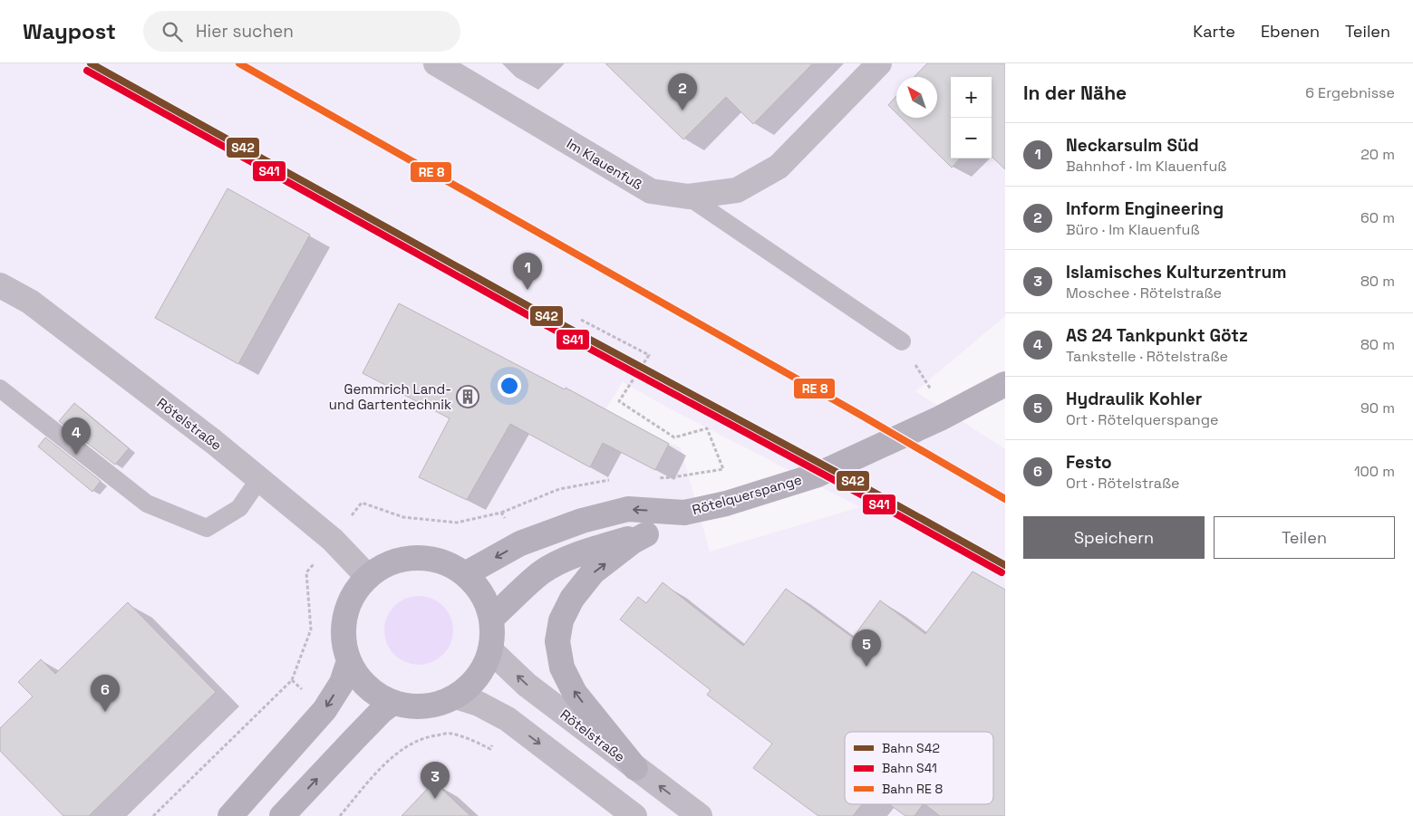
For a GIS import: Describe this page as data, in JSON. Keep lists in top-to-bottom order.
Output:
{
  "streets": {
    "main road": ["Rötelquerspange"],
    "street": ["Im Klauenfuß", "Rötelstraße"]
  },
  "crossings": [
    ["Rötelstraße", "Rötelquerspange"]
  ],
  "places": {
    "building": ["Gemmrich Land- und Gartentechnik"]
  },
  "lines": ["rail line S42", "rail line S41"],
  "legend": ["Bahn S42", "Bahn S41", "Bahn RE 8"],
  "north": "top left",
  "page": {
    "header": "Waypost",
    "search": "Hier suchen",
    "nav": ["Karte", "Ebenen", "Teilen"],
    "heading": ["In der Nähe", "6 Ergebnisse"],
    "pins": [
      "2",
      "1",
      "4",
      "5",
      "6",
      "3"
    ],
    "map_buttons": ["+", "−"],
    "list": [
      {
        "mark": "1",
        "name": "Neckarsulm Süd",
        "note": "Bahnhof · Im Klauenfuß",
        "value": "20 m"
      },
      {
        "mark": "2",
        "name": "Inform Engineering",
        "note": "Büro · Im Klauenfuß",
        "value": "60 m"
      },
      {
        "mark": "3",
        "name": "Islamisches Kulturzentrum",
        "note": "Moschee · Rötelstraße",
        "value": "80 m"
      },
      {
        "mark": "4",
        "name": "AS 24 Tankpunkt Götz",
        "note": "Tankstelle · Rötelstraße",
        "value": "80 m"
      },
      {
        "mark": "5",
        "name": "Hydraulik Kohler",
        "note": "Ort · Rötelquerspange",
        "value": "90 m"
      },
      {
        "mark": "6",
        "name": "Festo",
        "note": "Ort · Rötelstraße",
        "value": "100 m"
      }
    ],
    "buttons": ["Speichern", "Teilen"]
  }
}
